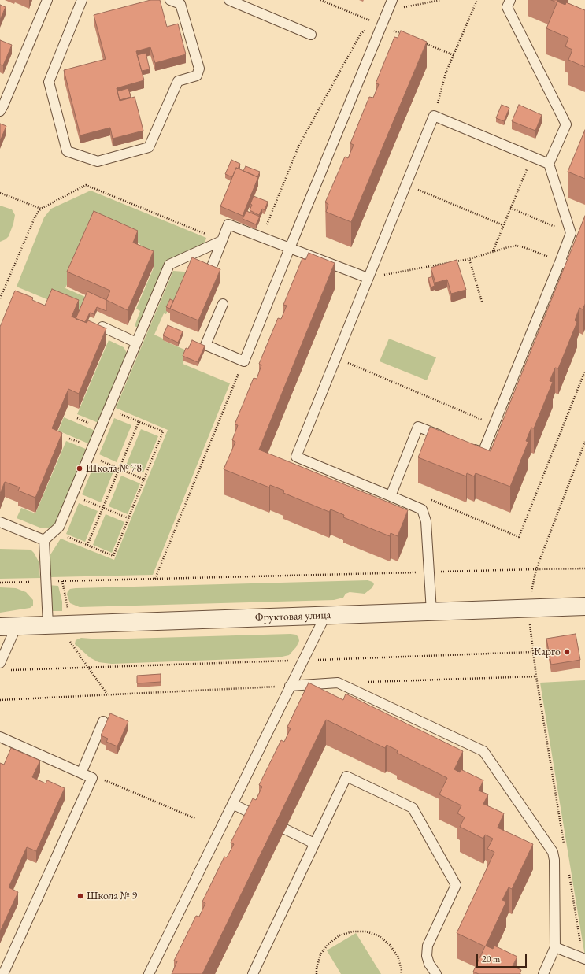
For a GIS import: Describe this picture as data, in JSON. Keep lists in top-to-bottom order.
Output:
{
  "streets": {
    "street": ["Фруктовая улица"]
  },
  "places": ["Школа № 78", "Карго", "Школа № 9"],
  "scale_bar": "20 m"
}
